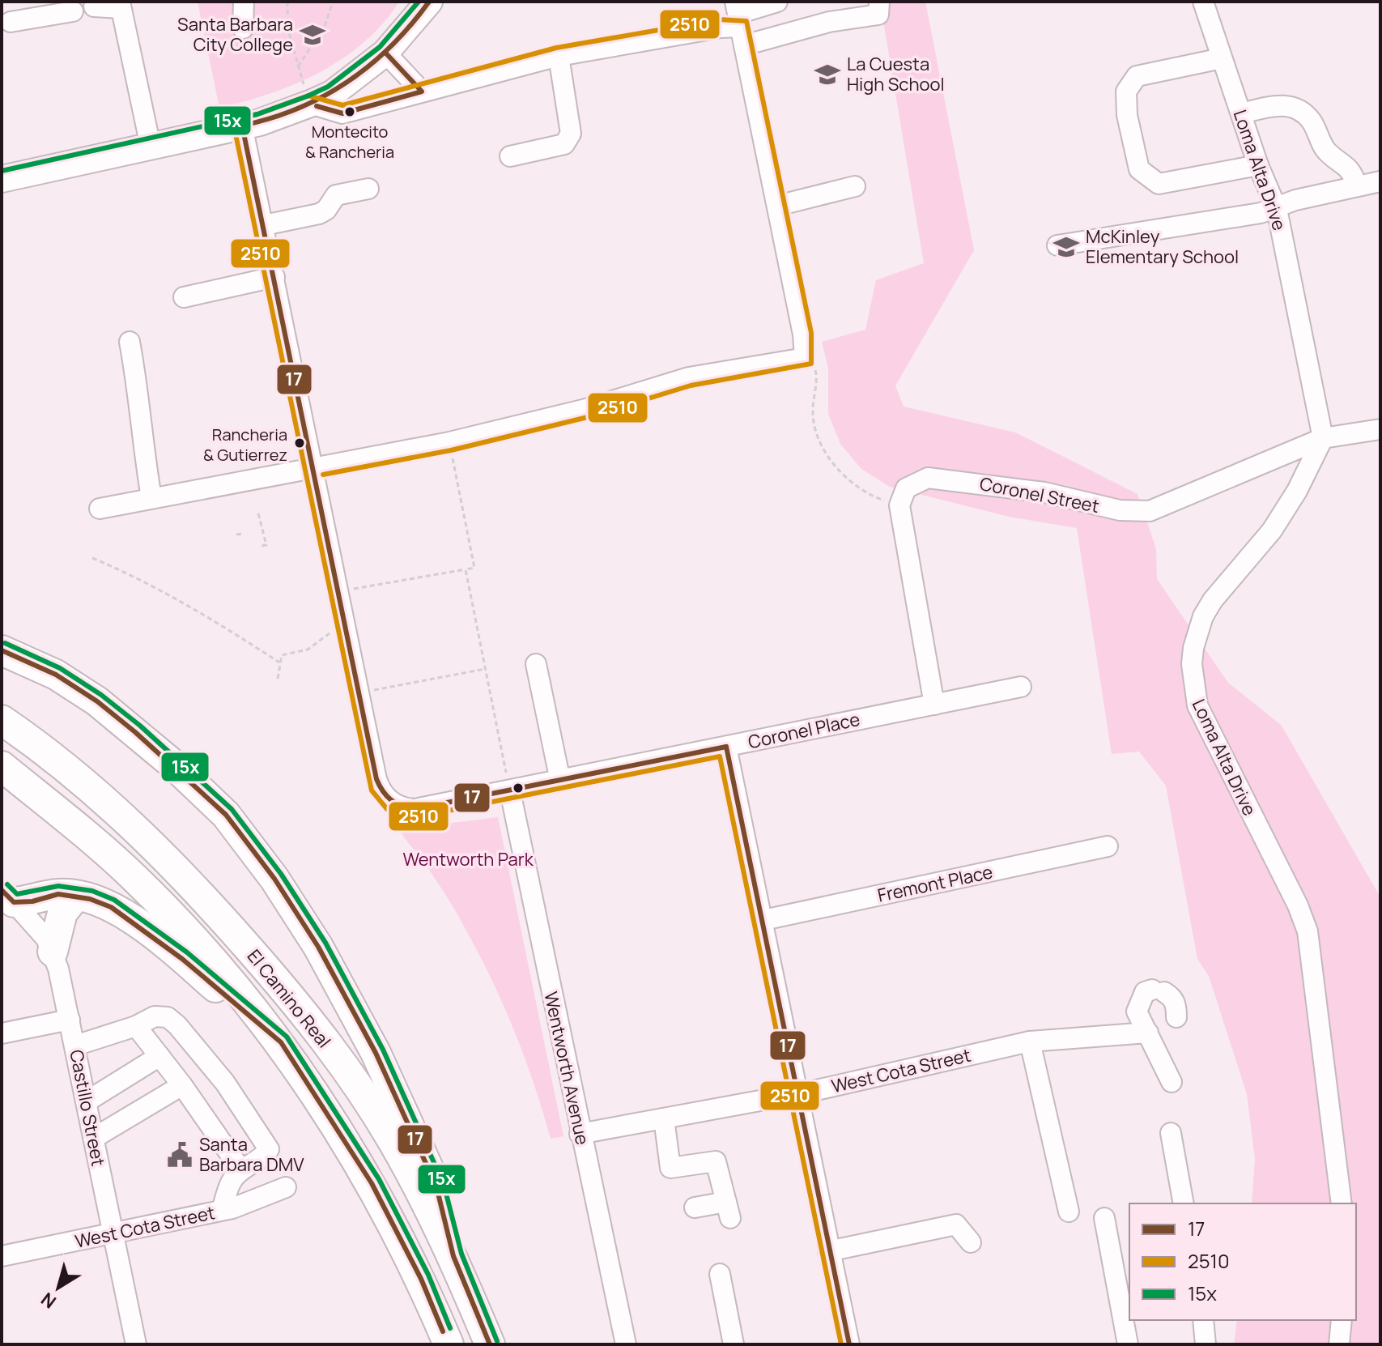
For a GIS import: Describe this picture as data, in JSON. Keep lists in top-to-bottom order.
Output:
{
  "streets": {
    "highway": ["El Camino Real"],
    "street": [
      "Loma Alta Drive",
      "Coronel Street",
      "Coronel Place",
      "Fremont Place",
      "Wentworth Avenue",
      "West Cota Street",
      "Castillo Street"
    ]
  },
  "crossings": [
    ["Loma Alta Drive", "Coronel Street"],
    ["Coronel Place", "Wentworth Avenue"],
    ["Wentworth Avenue", "West Cota Street"],
    ["West Cota Street", "Castillo Street"]
  ],
  "parks": ["Wentworth Park"],
  "places": {
    "school or university": ["Santa Barbara City College", "La Cuesta High School", "McKinley Elementary School"],
    "other": ["Montecito & Rancheria", "Rancheria & Gutierrez"],
    "public building": ["Santa Barbara DMV"]
  },
  "lines": ["transit line 17", "transit line 15x", "transit line 2510"],
  "legend": ["17", "2510", "15x"],
  "north": "bottom left"
}
